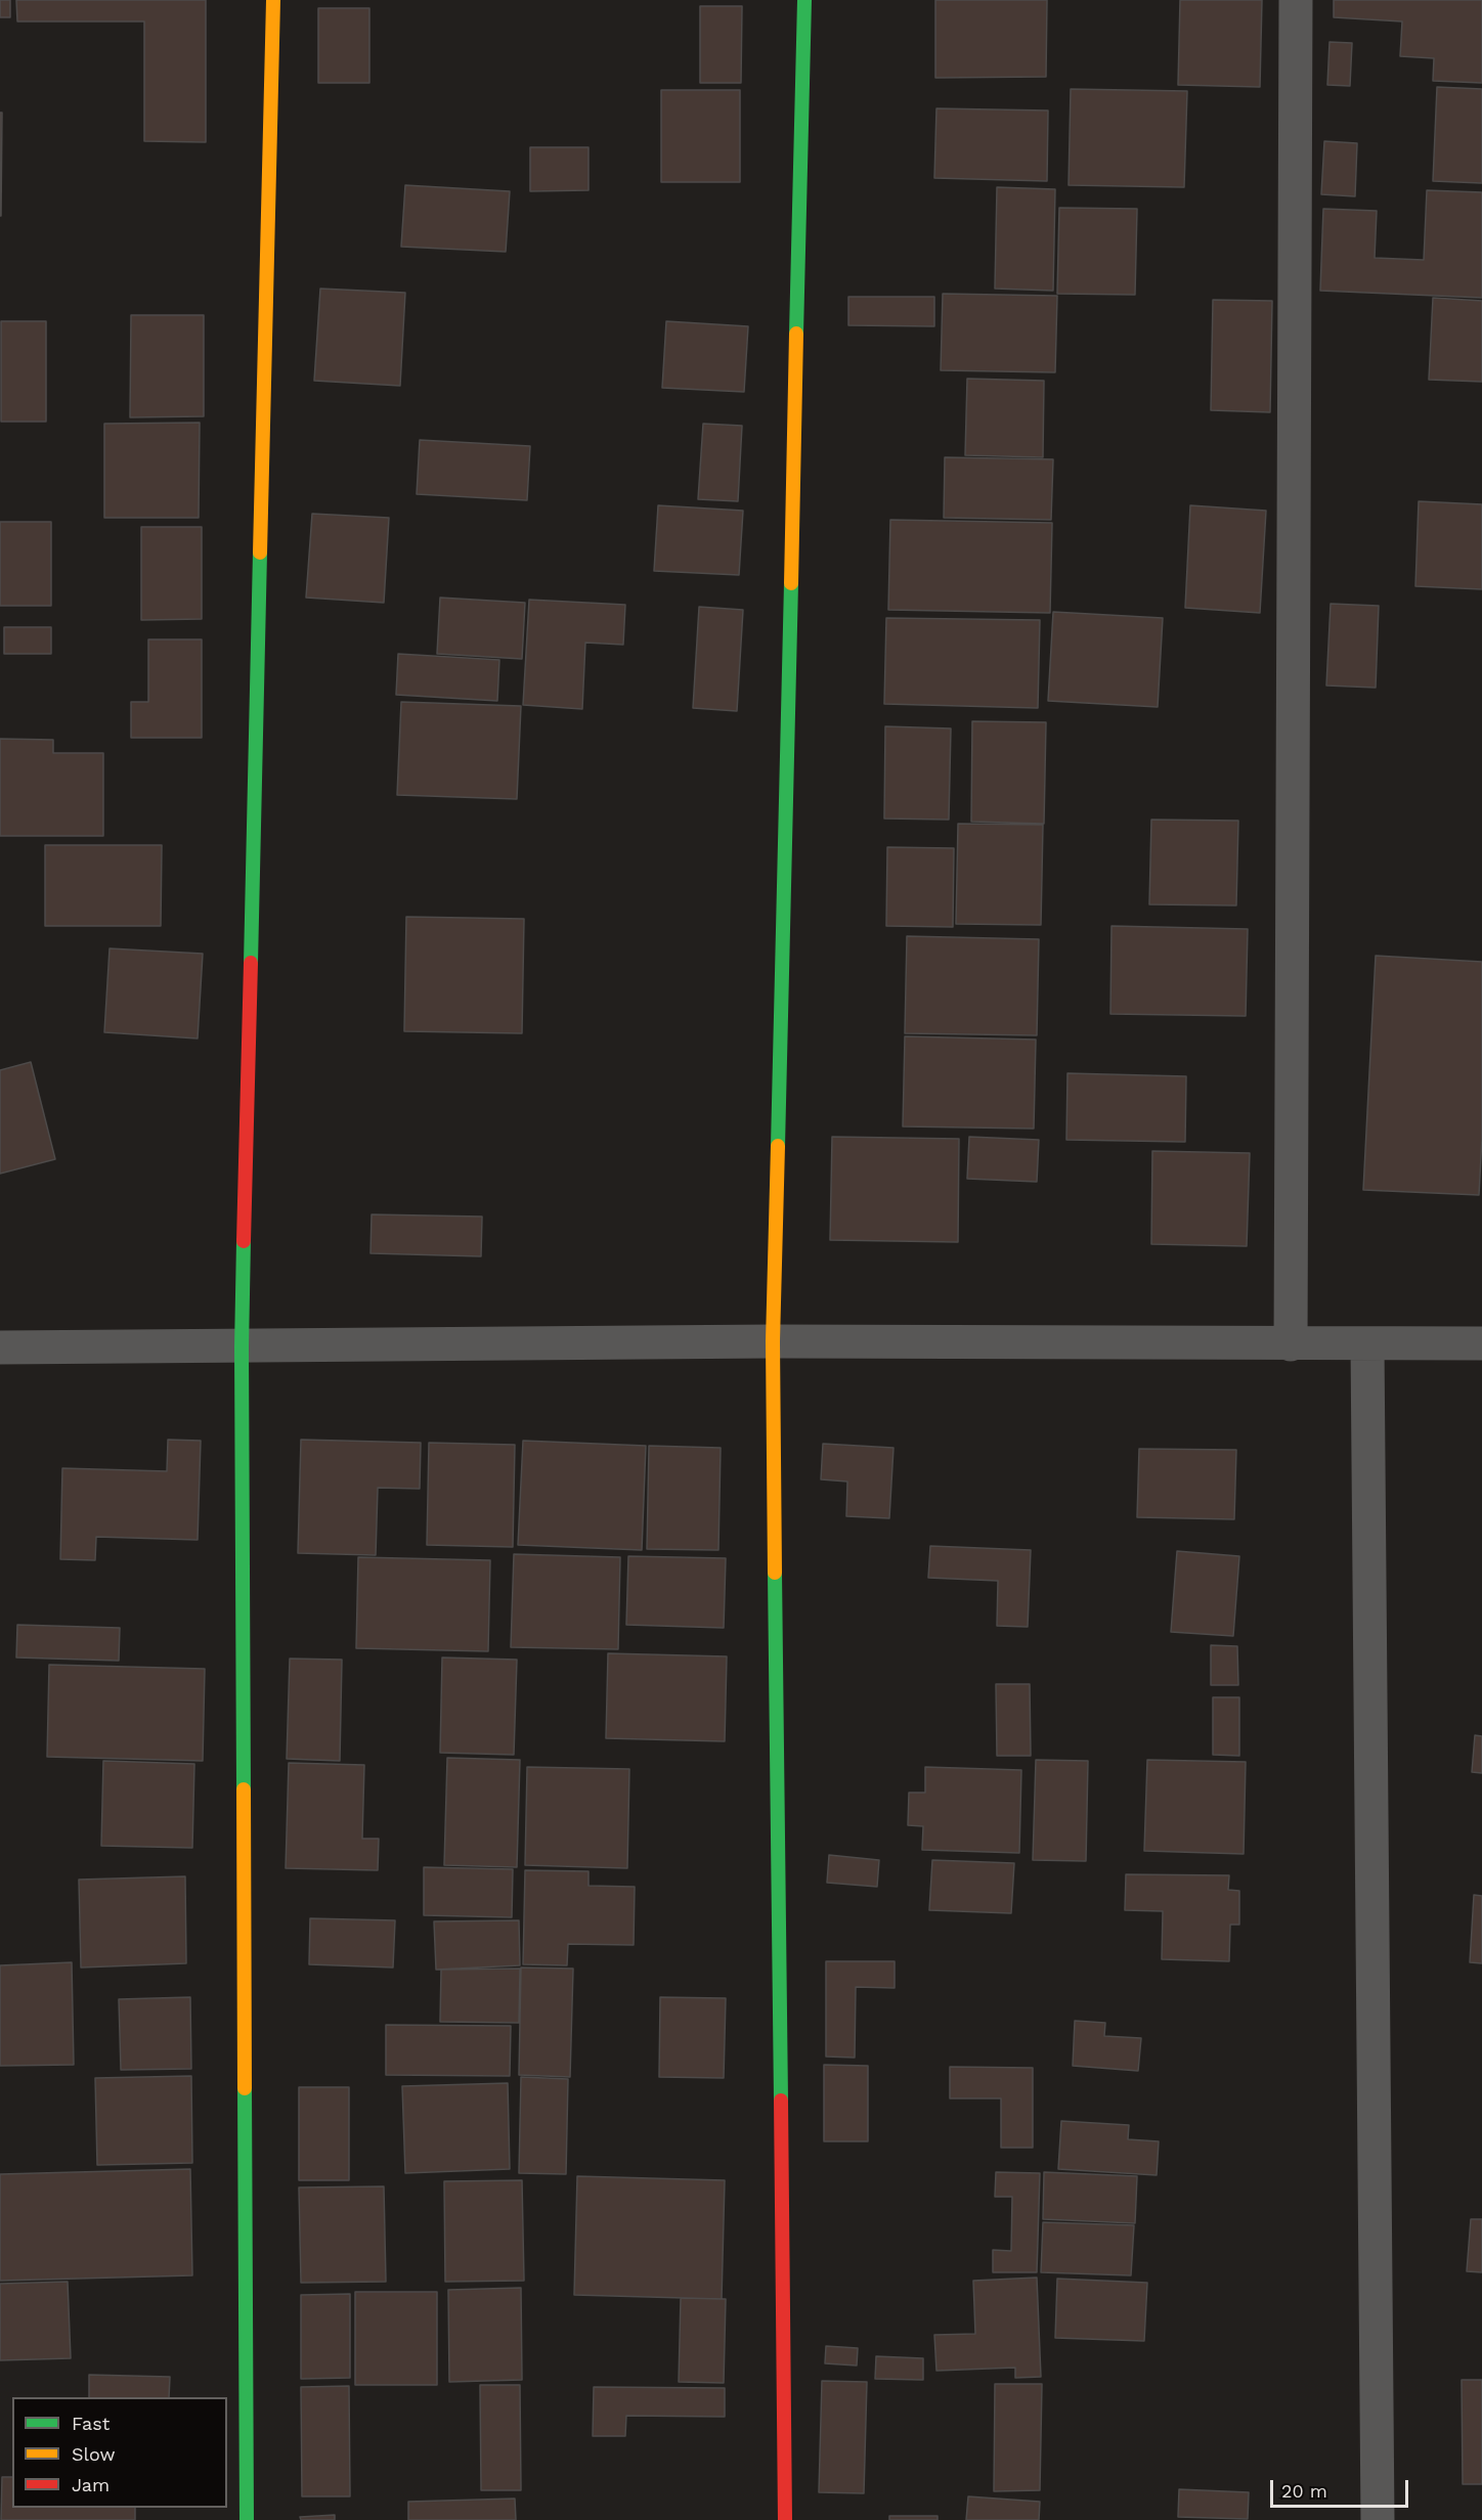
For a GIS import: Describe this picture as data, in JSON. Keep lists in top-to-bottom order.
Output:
{
  "legend": ["Fast", "Slow", "Jam"],
  "scale_bar": "20 m"
}
